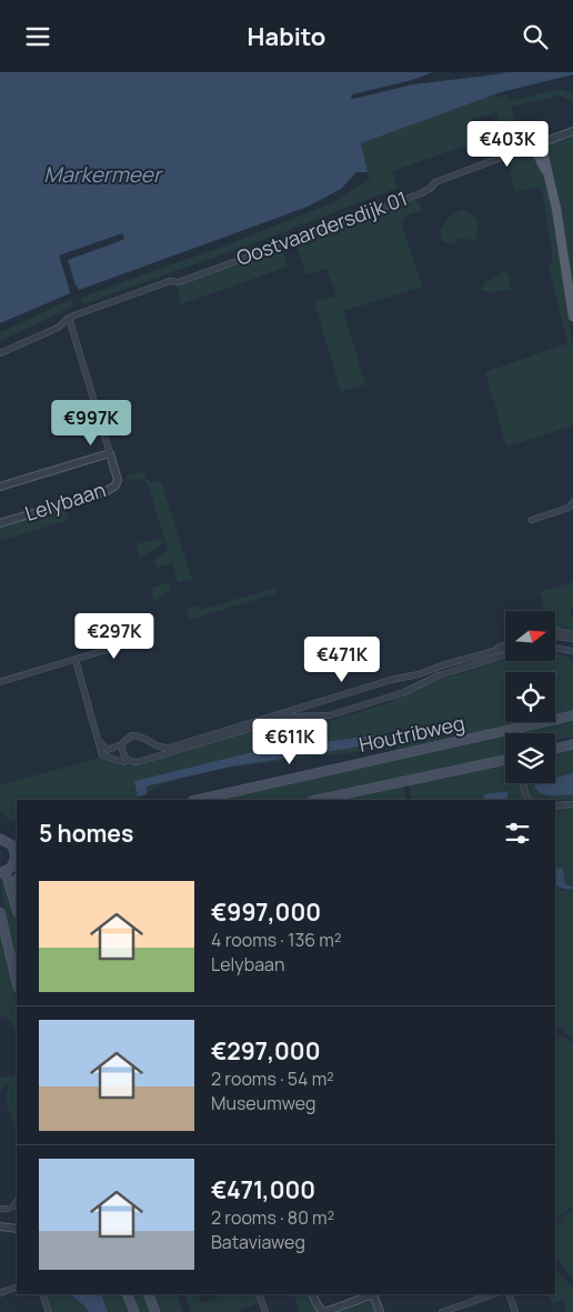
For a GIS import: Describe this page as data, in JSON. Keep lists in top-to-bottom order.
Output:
{
  "streets": {
    "main road": ["Houtribweg"],
    "street": ["Oostvaardersdijk 01", "Lelybaan"]
  },
  "water": ["Markermeer"],
  "north": "right",
  "page": {
    "header": "Habito",
    "price": [
      "€403K",
      "€997K",
      "€297K",
      "€471K",
      "€611K"
    ],
    "heading": "5 homes",
    "list": [
      {
        "name": "€997,000",
        "note": "4 rooms · 136 m² · Lelybaan"
      },
      {
        "name": "€297,000",
        "note": "2 rooms · 54 m² · Museumweg"
      },
      {
        "name": "€471,000",
        "note": "2 rooms · 80 m² · Bataviaweg"
      }
    ]
  }
}
